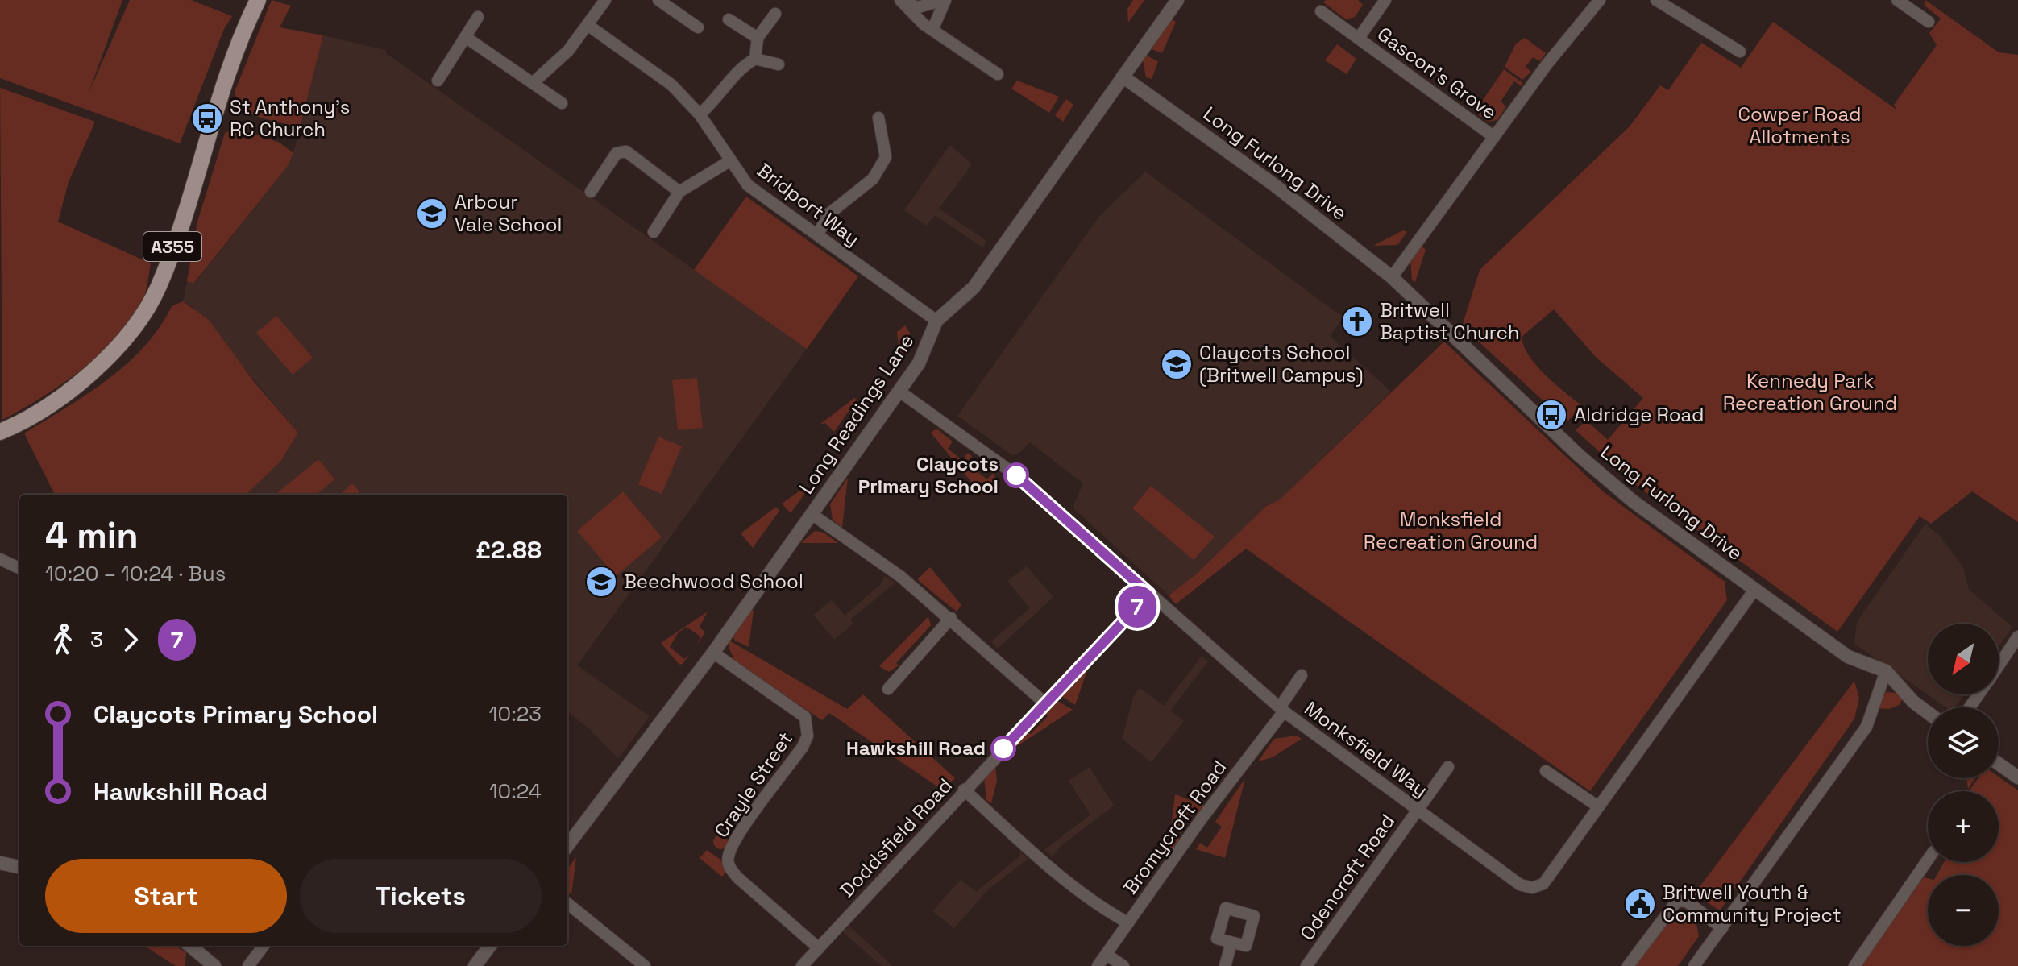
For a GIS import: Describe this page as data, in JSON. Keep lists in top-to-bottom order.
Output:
{
  "streets": {
    "main road": ["A355"],
    "street": [
      "Gascon's Grove",
      "Long Furlong Drive",
      "Bridport Way",
      "Long Readings Lane",
      "Monksfield Way",
      "Crayle Street",
      "Bromycroft Road",
      "Doddsfield Road",
      "Odencroft Road"
    ]
  },
  "crossings": [
    ["Long Furlong Drive", "Long Readings Lane"],
    ["Long Furlong Drive", "Monksfield Way"],
    ["Bridport Way", "Long Readings Lane"],
    ["Long Readings Lane", "Monksfield Way"],
    ["Long Readings Lane", "Crayle Street"],
    ["Monksfield Way", "Bromycroft Road"],
    ["Monksfield Way", "Doddsfield Road"],
    ["Monksfield Way", "Odencroft Road"],
    ["Crayle Street", "Doddsfield Road"]
  ],
  "parks": ["Cowper Road Allotments", "Kennedy Park Recreation Ground", "Monksfield Recreation Ground"],
  "places": {
    "bus stop": ["St Anthony's RC Church", "Aldridge Road"],
    "school or university": ["Arbour Vale School", "Claycots School (Britwell Campus)", "Beechwood School"],
    "church": ["Britwell Baptist Church"],
    "other": ["Claycots Primary School", "Hawkshill Road"],
    "public building": ["Britwell Youth & Community Project"]
  },
  "lines": ["bus line 7"],
  "north": "bottom left",
  "page": {
    "on_map": "7",
    "heading": ["4 min", "10:20 – 10:24 · Bus", "£2.88"],
    "legs": ["3", "7"],
    "map_buttons": ["+", "−"],
    "list": [
      {
        "name": "Claycots Primary School",
        "value": "10:23"
      },
      {
        "name": "Hawkshill Road",
        "value": "10:24"
      }
    ],
    "buttons": ["Start", "Tickets"]
  }
}
